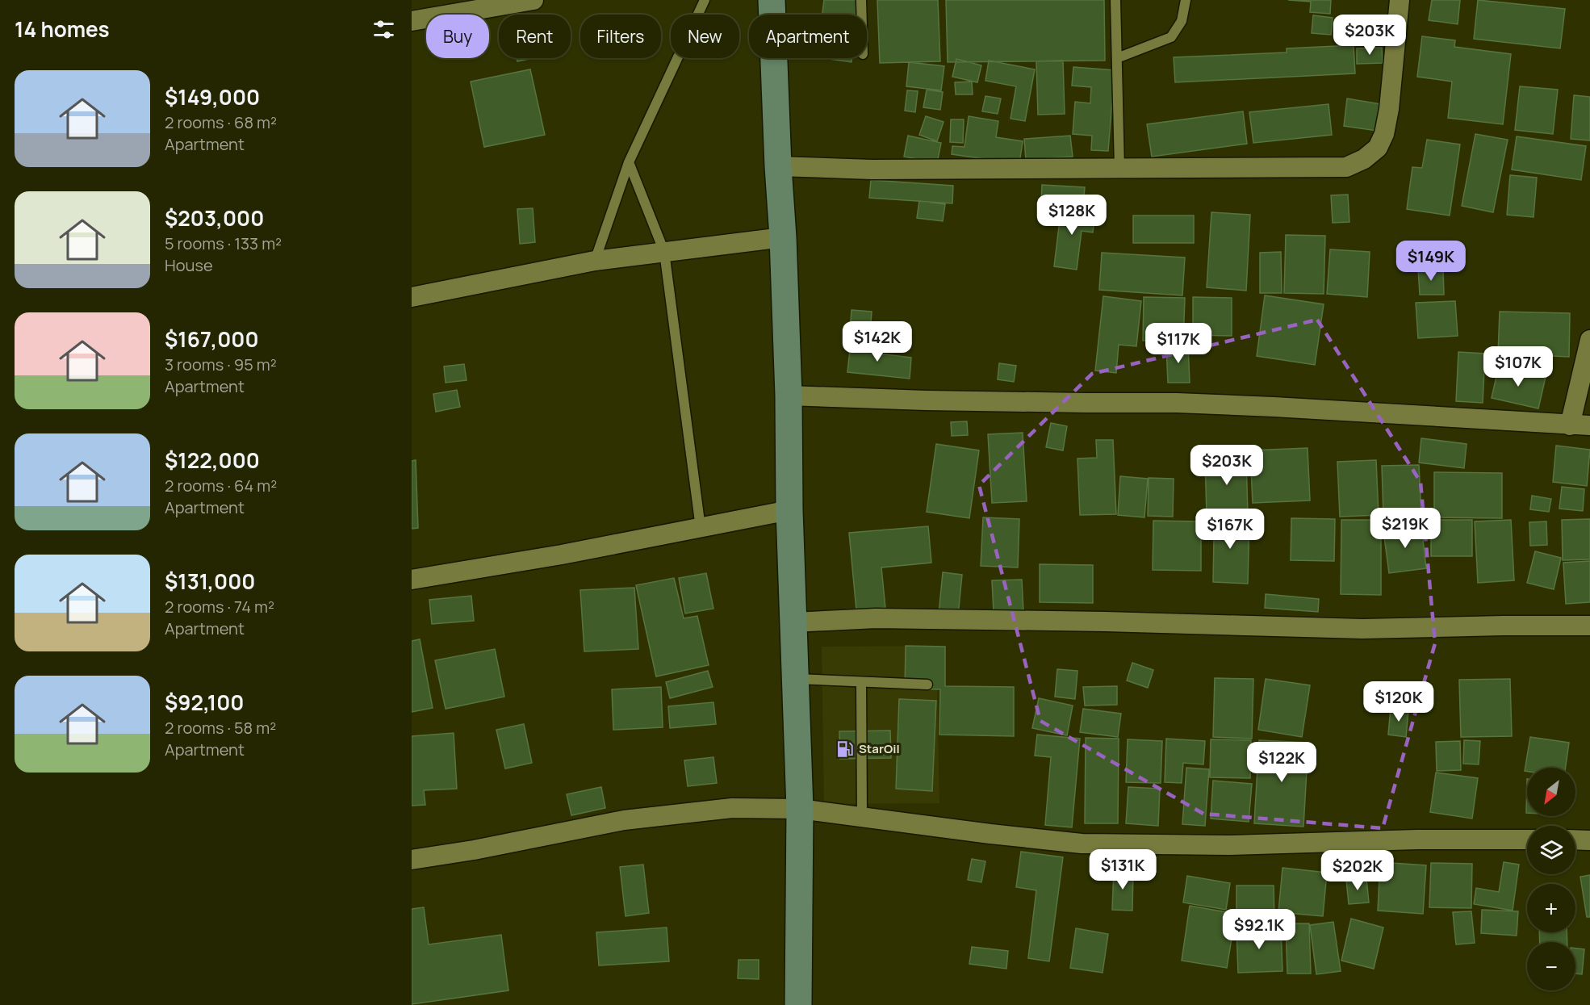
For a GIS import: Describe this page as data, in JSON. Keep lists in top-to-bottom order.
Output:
{
  "places": {
    "fuel station": ["StarOil"]
  },
  "north": "bottom left",
  "page": {
    "heading": "14 homes",
    "price": [
      "$203K",
      "$128K",
      "$149K",
      "$142K",
      "$117K",
      "$107K",
      "$203K",
      "$219K",
      "$167K",
      "$120K",
      "$122K",
      "$131K",
      "$202K",
      "$92.1K"
    ],
    "chip": [
      "Buy",
      "Rent",
      "Filters",
      "New",
      "Apartment"
    ],
    "list": [
      {
        "name": "$149,000",
        "note": "2 rooms · 68 m² · Apartment"
      },
      {
        "name": "$203,000",
        "note": "5 rooms · 133 m² · House"
      },
      {
        "name": "$167,000",
        "note": "3 rooms · 95 m² · Apartment"
      },
      {
        "name": "$122,000",
        "note": "2 rooms · 64 m² · Apartment"
      },
      {
        "name": "$131,000",
        "note": "2 rooms · 74 m² · Apartment"
      },
      {
        "name": "$92,100",
        "note": "2 rooms · 58 m² · Apartment"
      }
    ],
    "map_buttons": ["+", "−"]
  }
}
